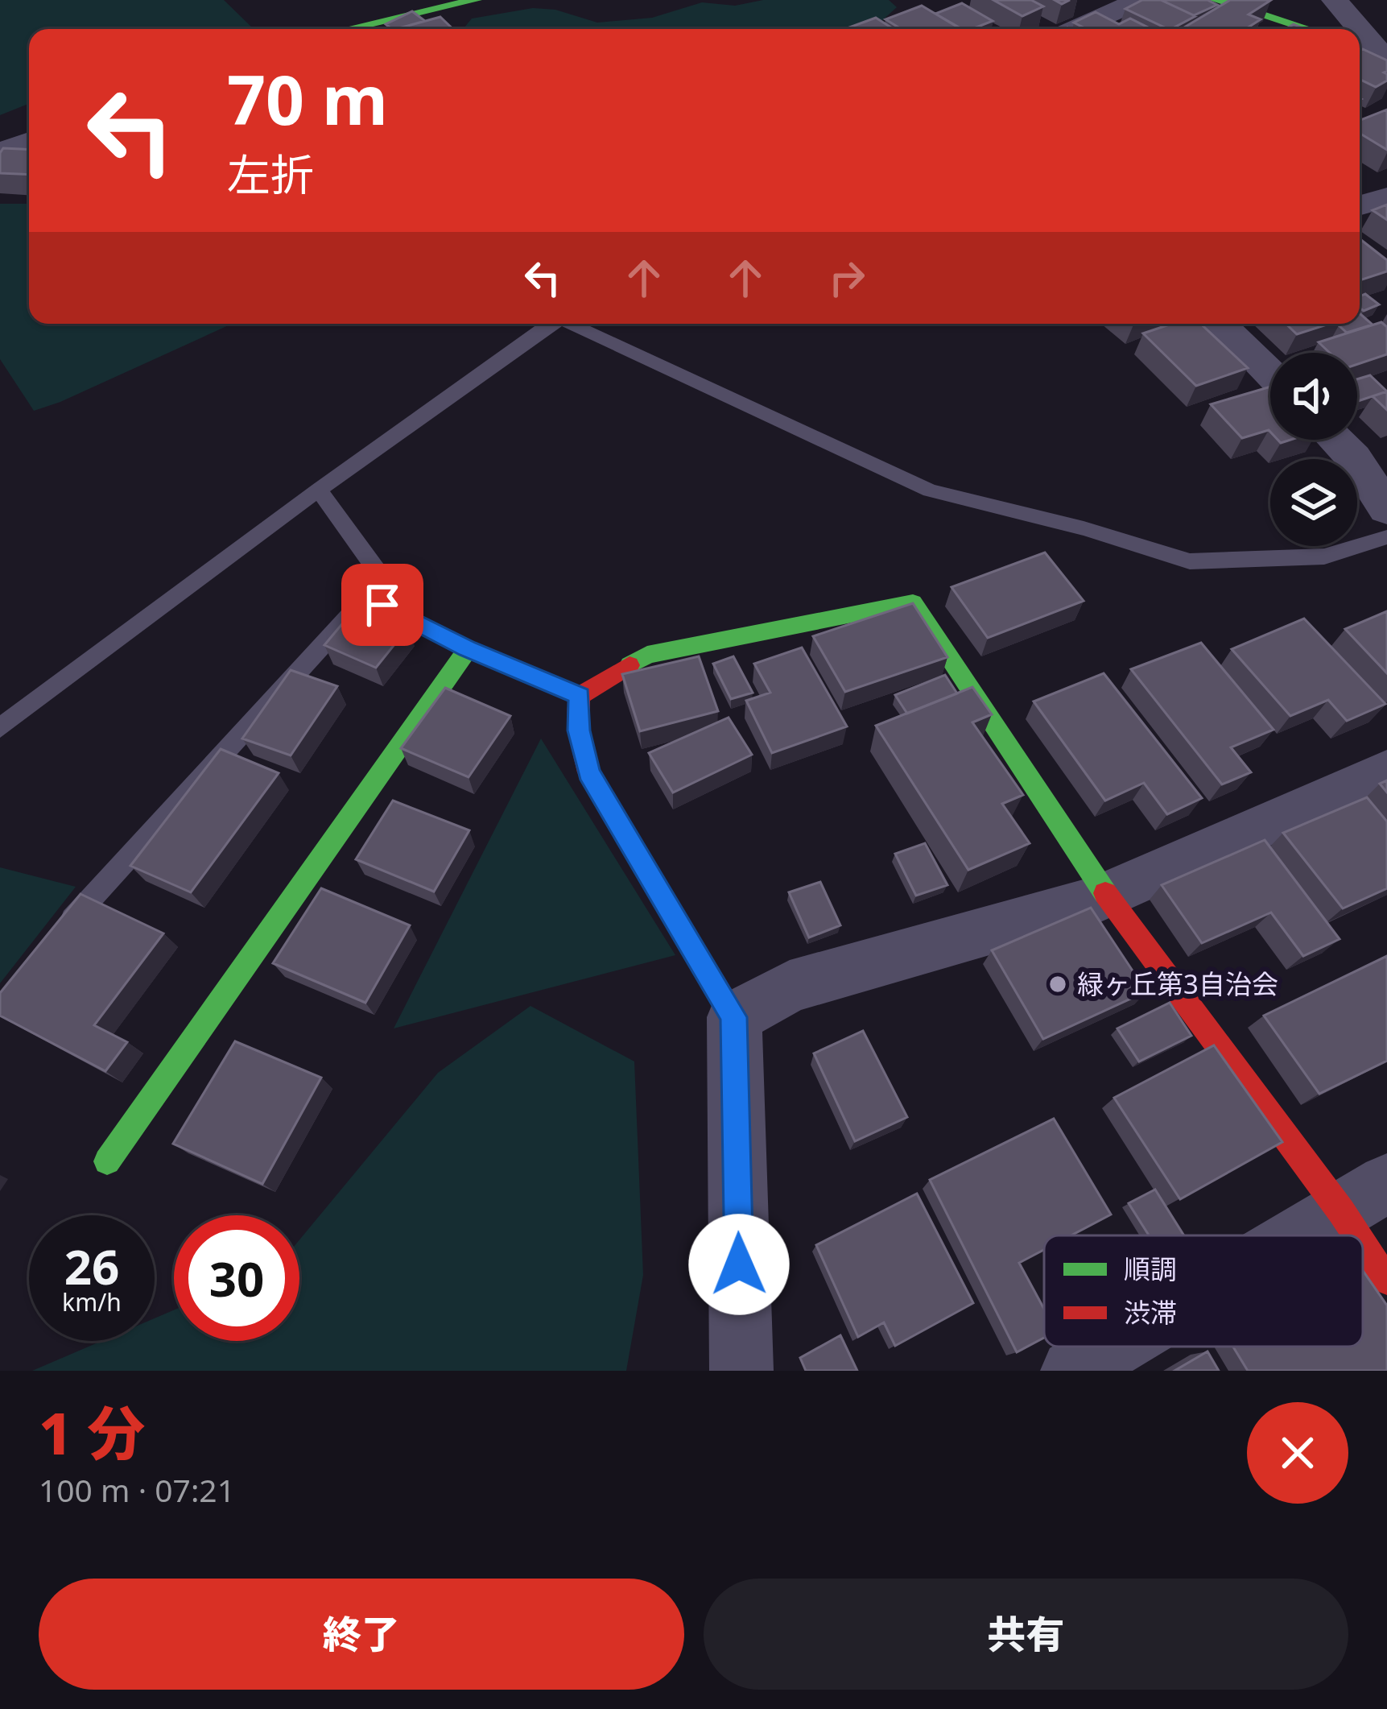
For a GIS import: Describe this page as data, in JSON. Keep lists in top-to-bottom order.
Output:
{
  "places": ["緑ヶ丘第3自治会"],
  "legend": ["順調", "渋滞"],
  "page": {
    "turn": ["70 m", "左折"],
    "speed": "26 km/h",
    "limit": "30",
    "heading": ["1 分", "100 m · 07:21"],
    "buttons": ["終了", "共有"]
  }
}
